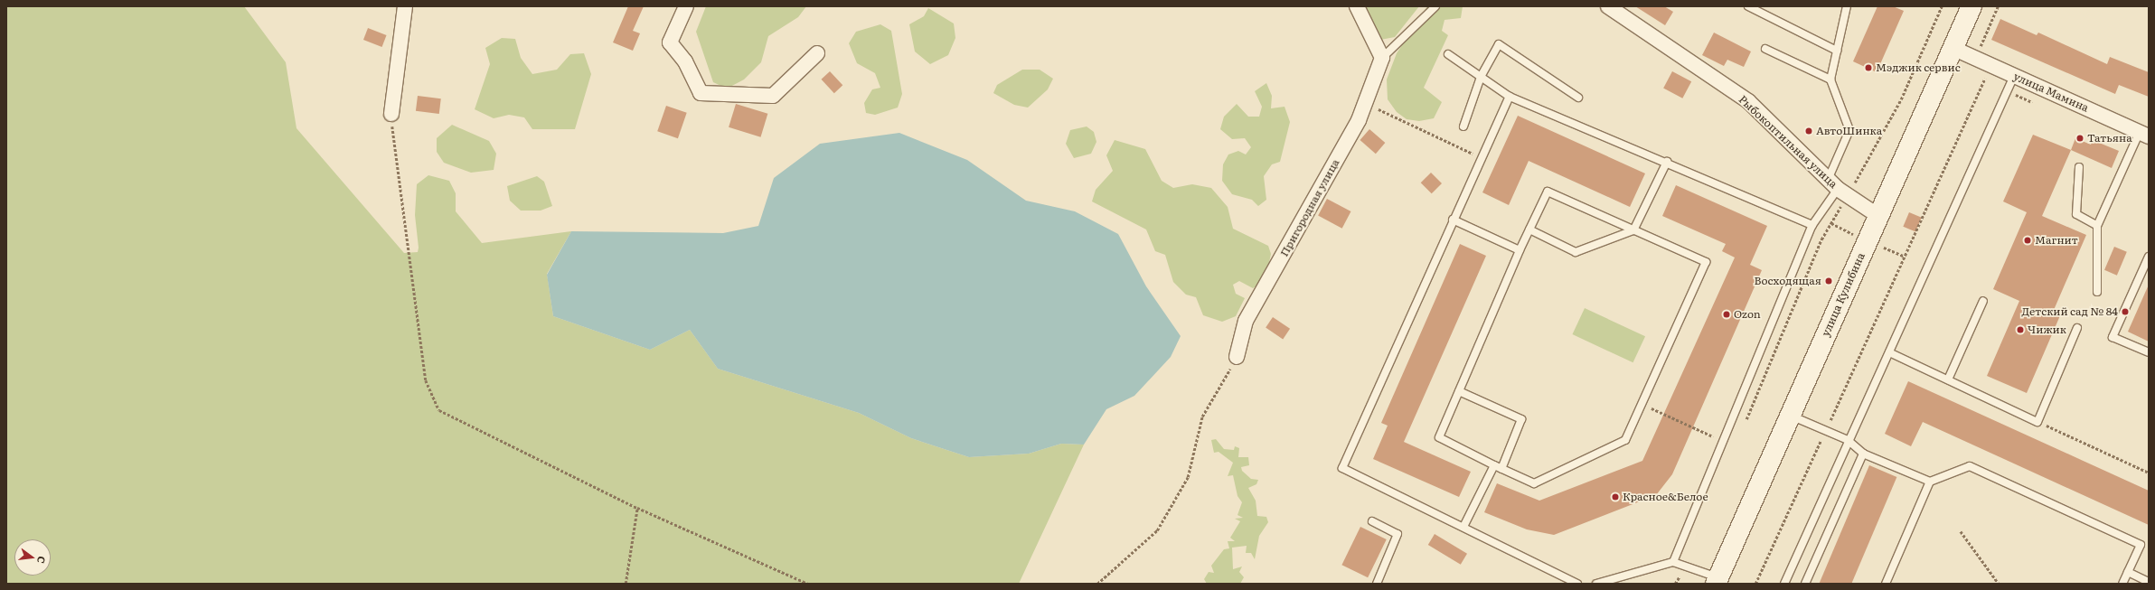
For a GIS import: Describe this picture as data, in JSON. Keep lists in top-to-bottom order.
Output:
{
  "streets": {
    "main road": ["улица Кулибина"],
    "street": ["улица Мамина", "Рыбокоптильная улица", "Пригородная улица"]
  },
  "crossings": [
    ["улица Мамина", "улица Кулибина"],
    ["Рыбокоптильная улица", "улица Кулибина"]
  ],
  "places": [
    "Мэджик сервис",
    "АвтоШинка",
    "Татьяна",
    "Магнит",
    "Восходящая",
    "Детский сад № 84",
    "Ozon",
    "Чижик",
    "Красное&Белое"
  ],
  "north": "right"
}
